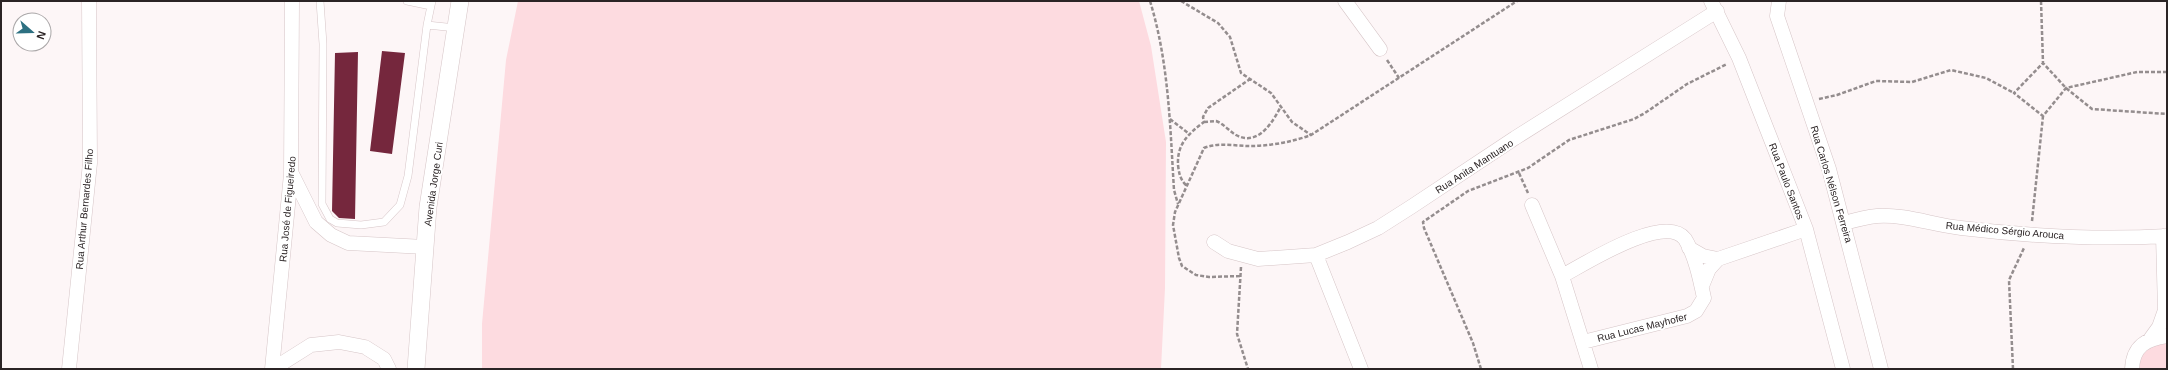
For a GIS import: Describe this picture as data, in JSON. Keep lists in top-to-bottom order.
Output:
{
  "streets": {
    "street": [
      "Rua Anita Mantuano",
      "Rua Paulo Santos",
      "Avenida Jorge Curi",
      "Rua Carlos Nélson Ferreira",
      "Rua Arthur Bernardes Filho",
      "Rua José de Figueiredo",
      "Rua Médico Sérgio Arouca",
      "Rua Lucas Mayhofer"
    ]
  },
  "crossings": [
    ["Rua Anita Mantuano", "Rua Paulo Santos"],
    ["Rua Carlos Nélson Ferreira", "Rua Médico Sérgio Arouca"]
  ],
  "north": "right"
}
